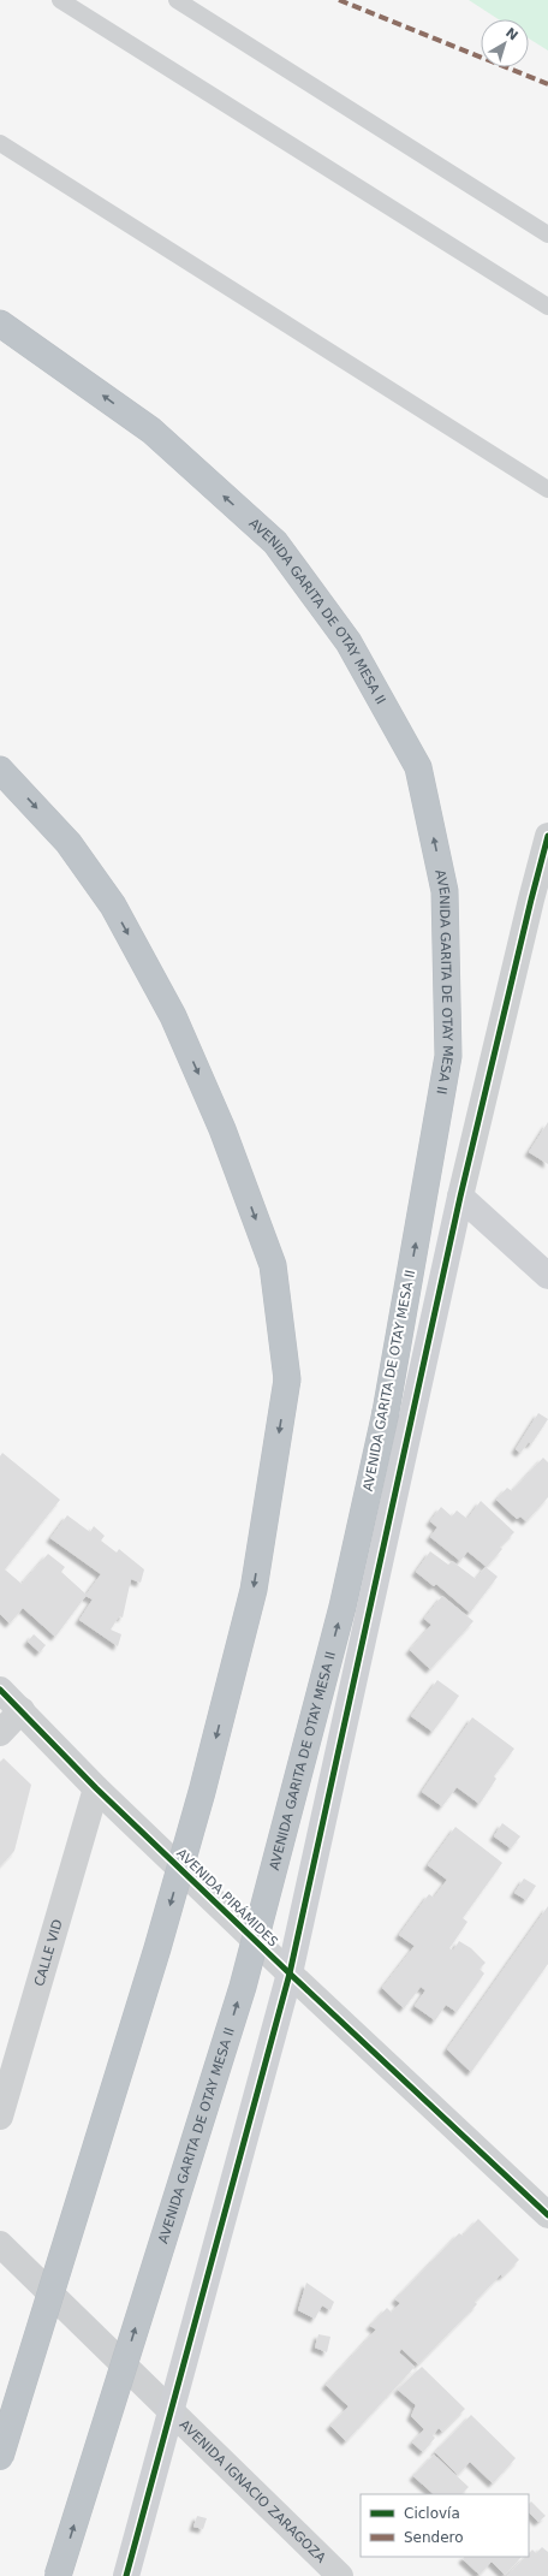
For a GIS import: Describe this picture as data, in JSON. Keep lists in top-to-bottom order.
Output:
{
  "streets": {
    "highway": ["AVENIDA GARITA DE OTAY MESA II"],
    "street": ["AVENIDA PIRÁMIDES", "CALLE VID", "AVENIDA IGNACIO ZARAGOZA"]
  },
  "crossings": [
    ["AVENIDA PIRÁMIDES", "CALLE VID"]
  ],
  "legend": ["Ciclovía", "Sendero"],
  "north": "top right"
}
